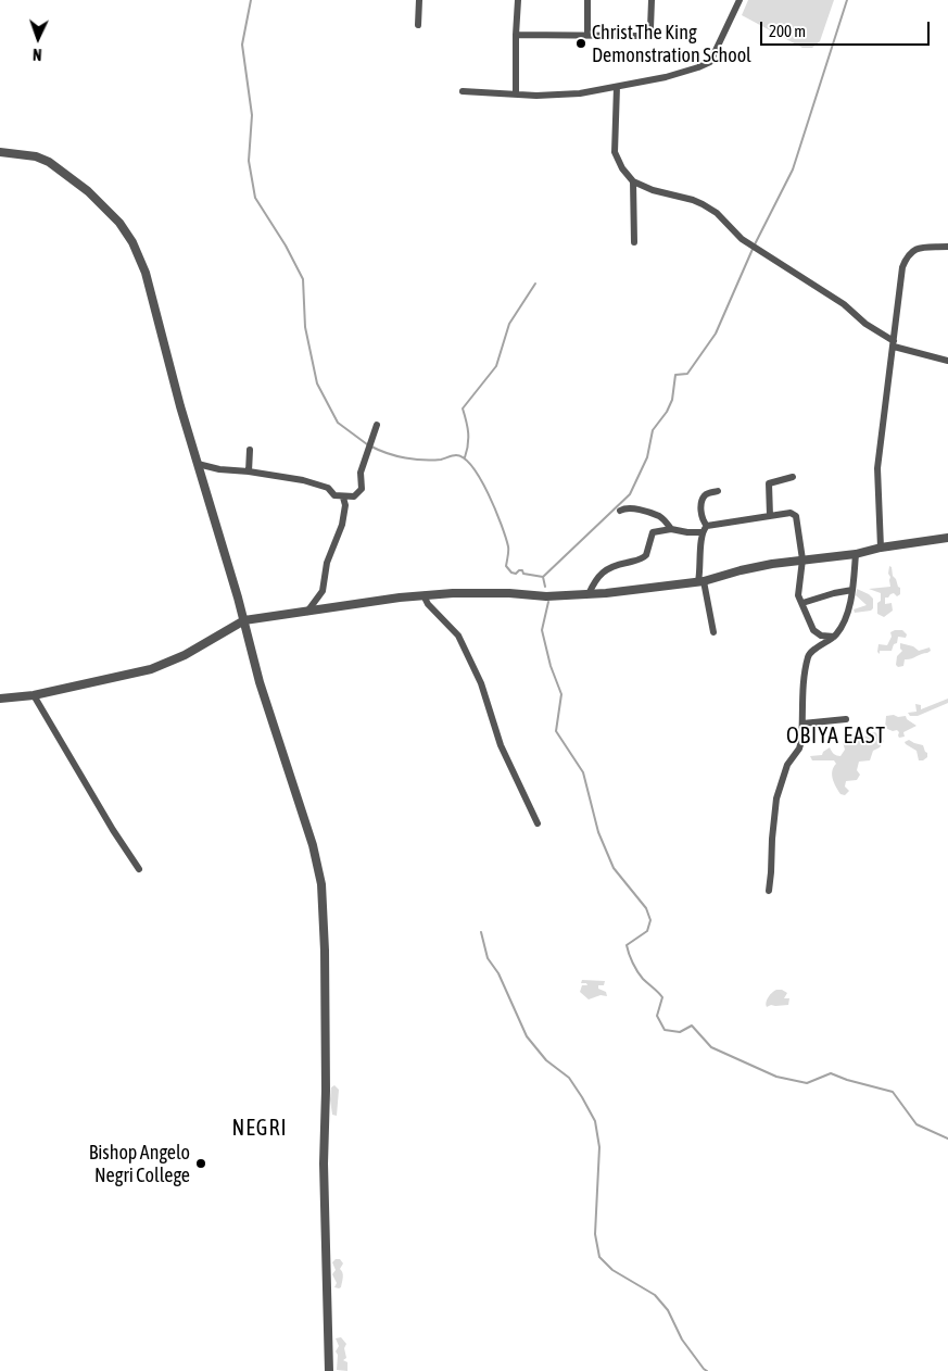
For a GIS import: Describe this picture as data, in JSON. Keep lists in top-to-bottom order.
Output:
{
  "districts": ["OBIYA EAST", "NEGRI"],
  "places": ["Christ The King Demonstration School", "Bishop Angelo Negri College"],
  "scale_bar": "200 m",
  "north": "bottom"
}
